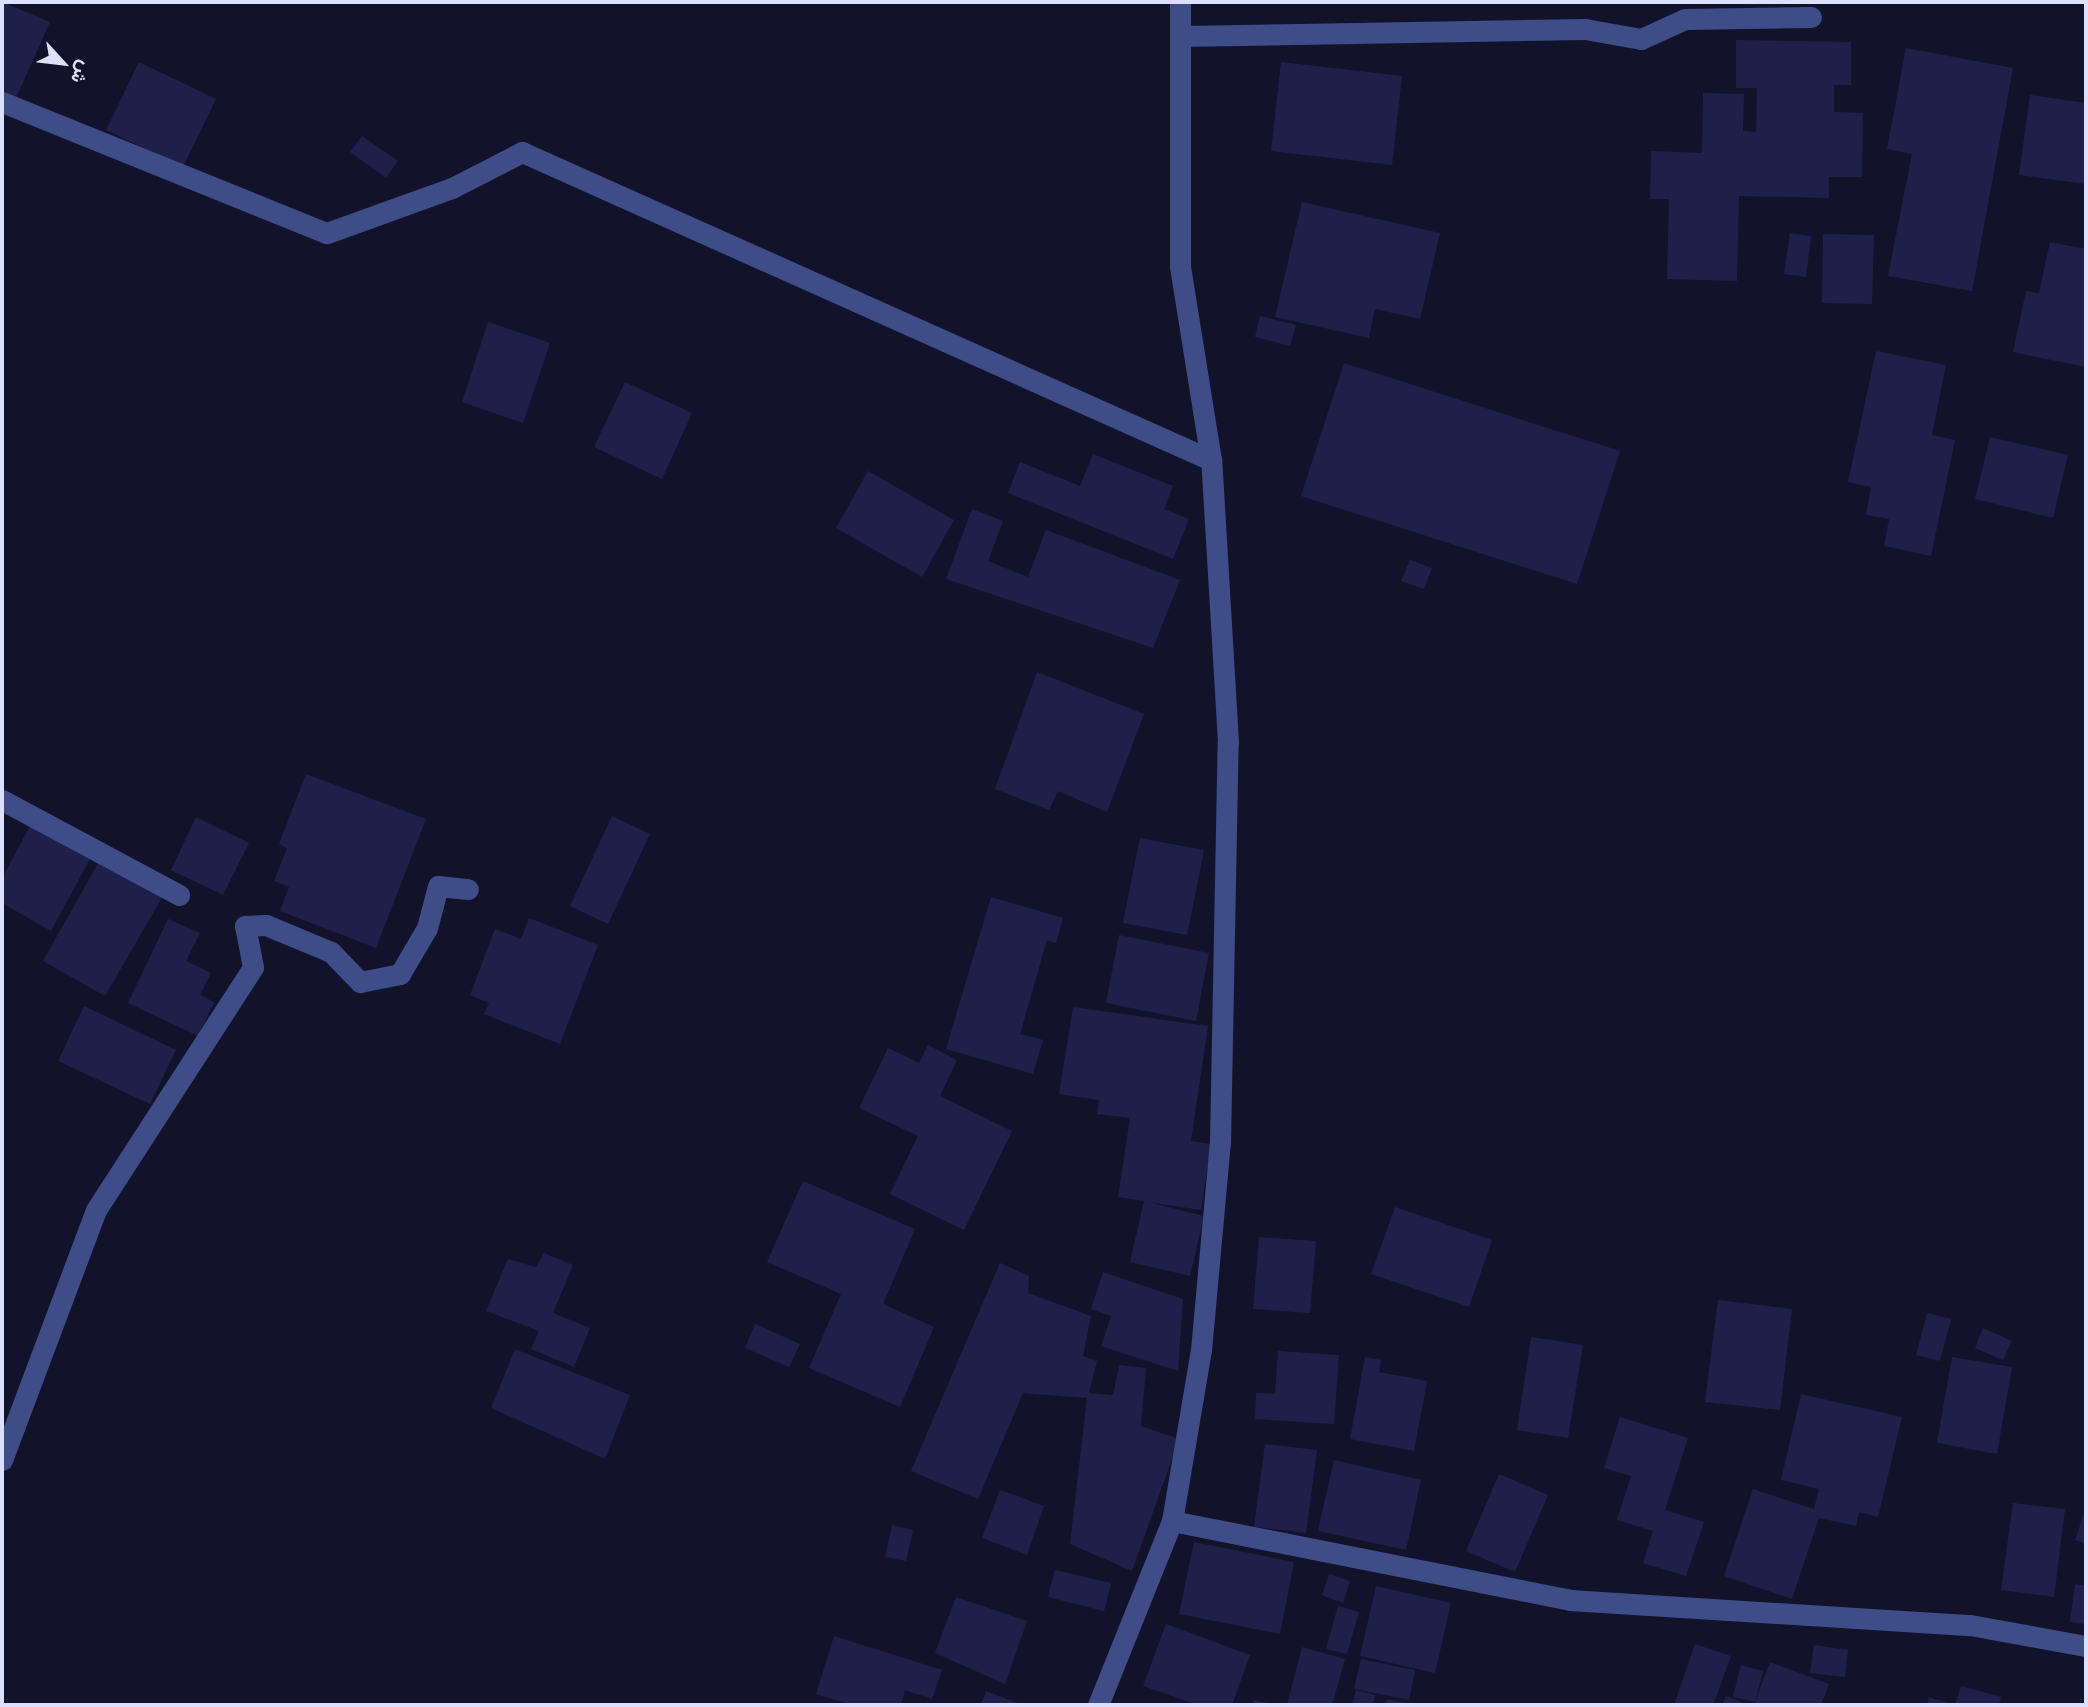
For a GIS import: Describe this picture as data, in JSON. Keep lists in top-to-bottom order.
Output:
{
  "north": "bottom right"
}
